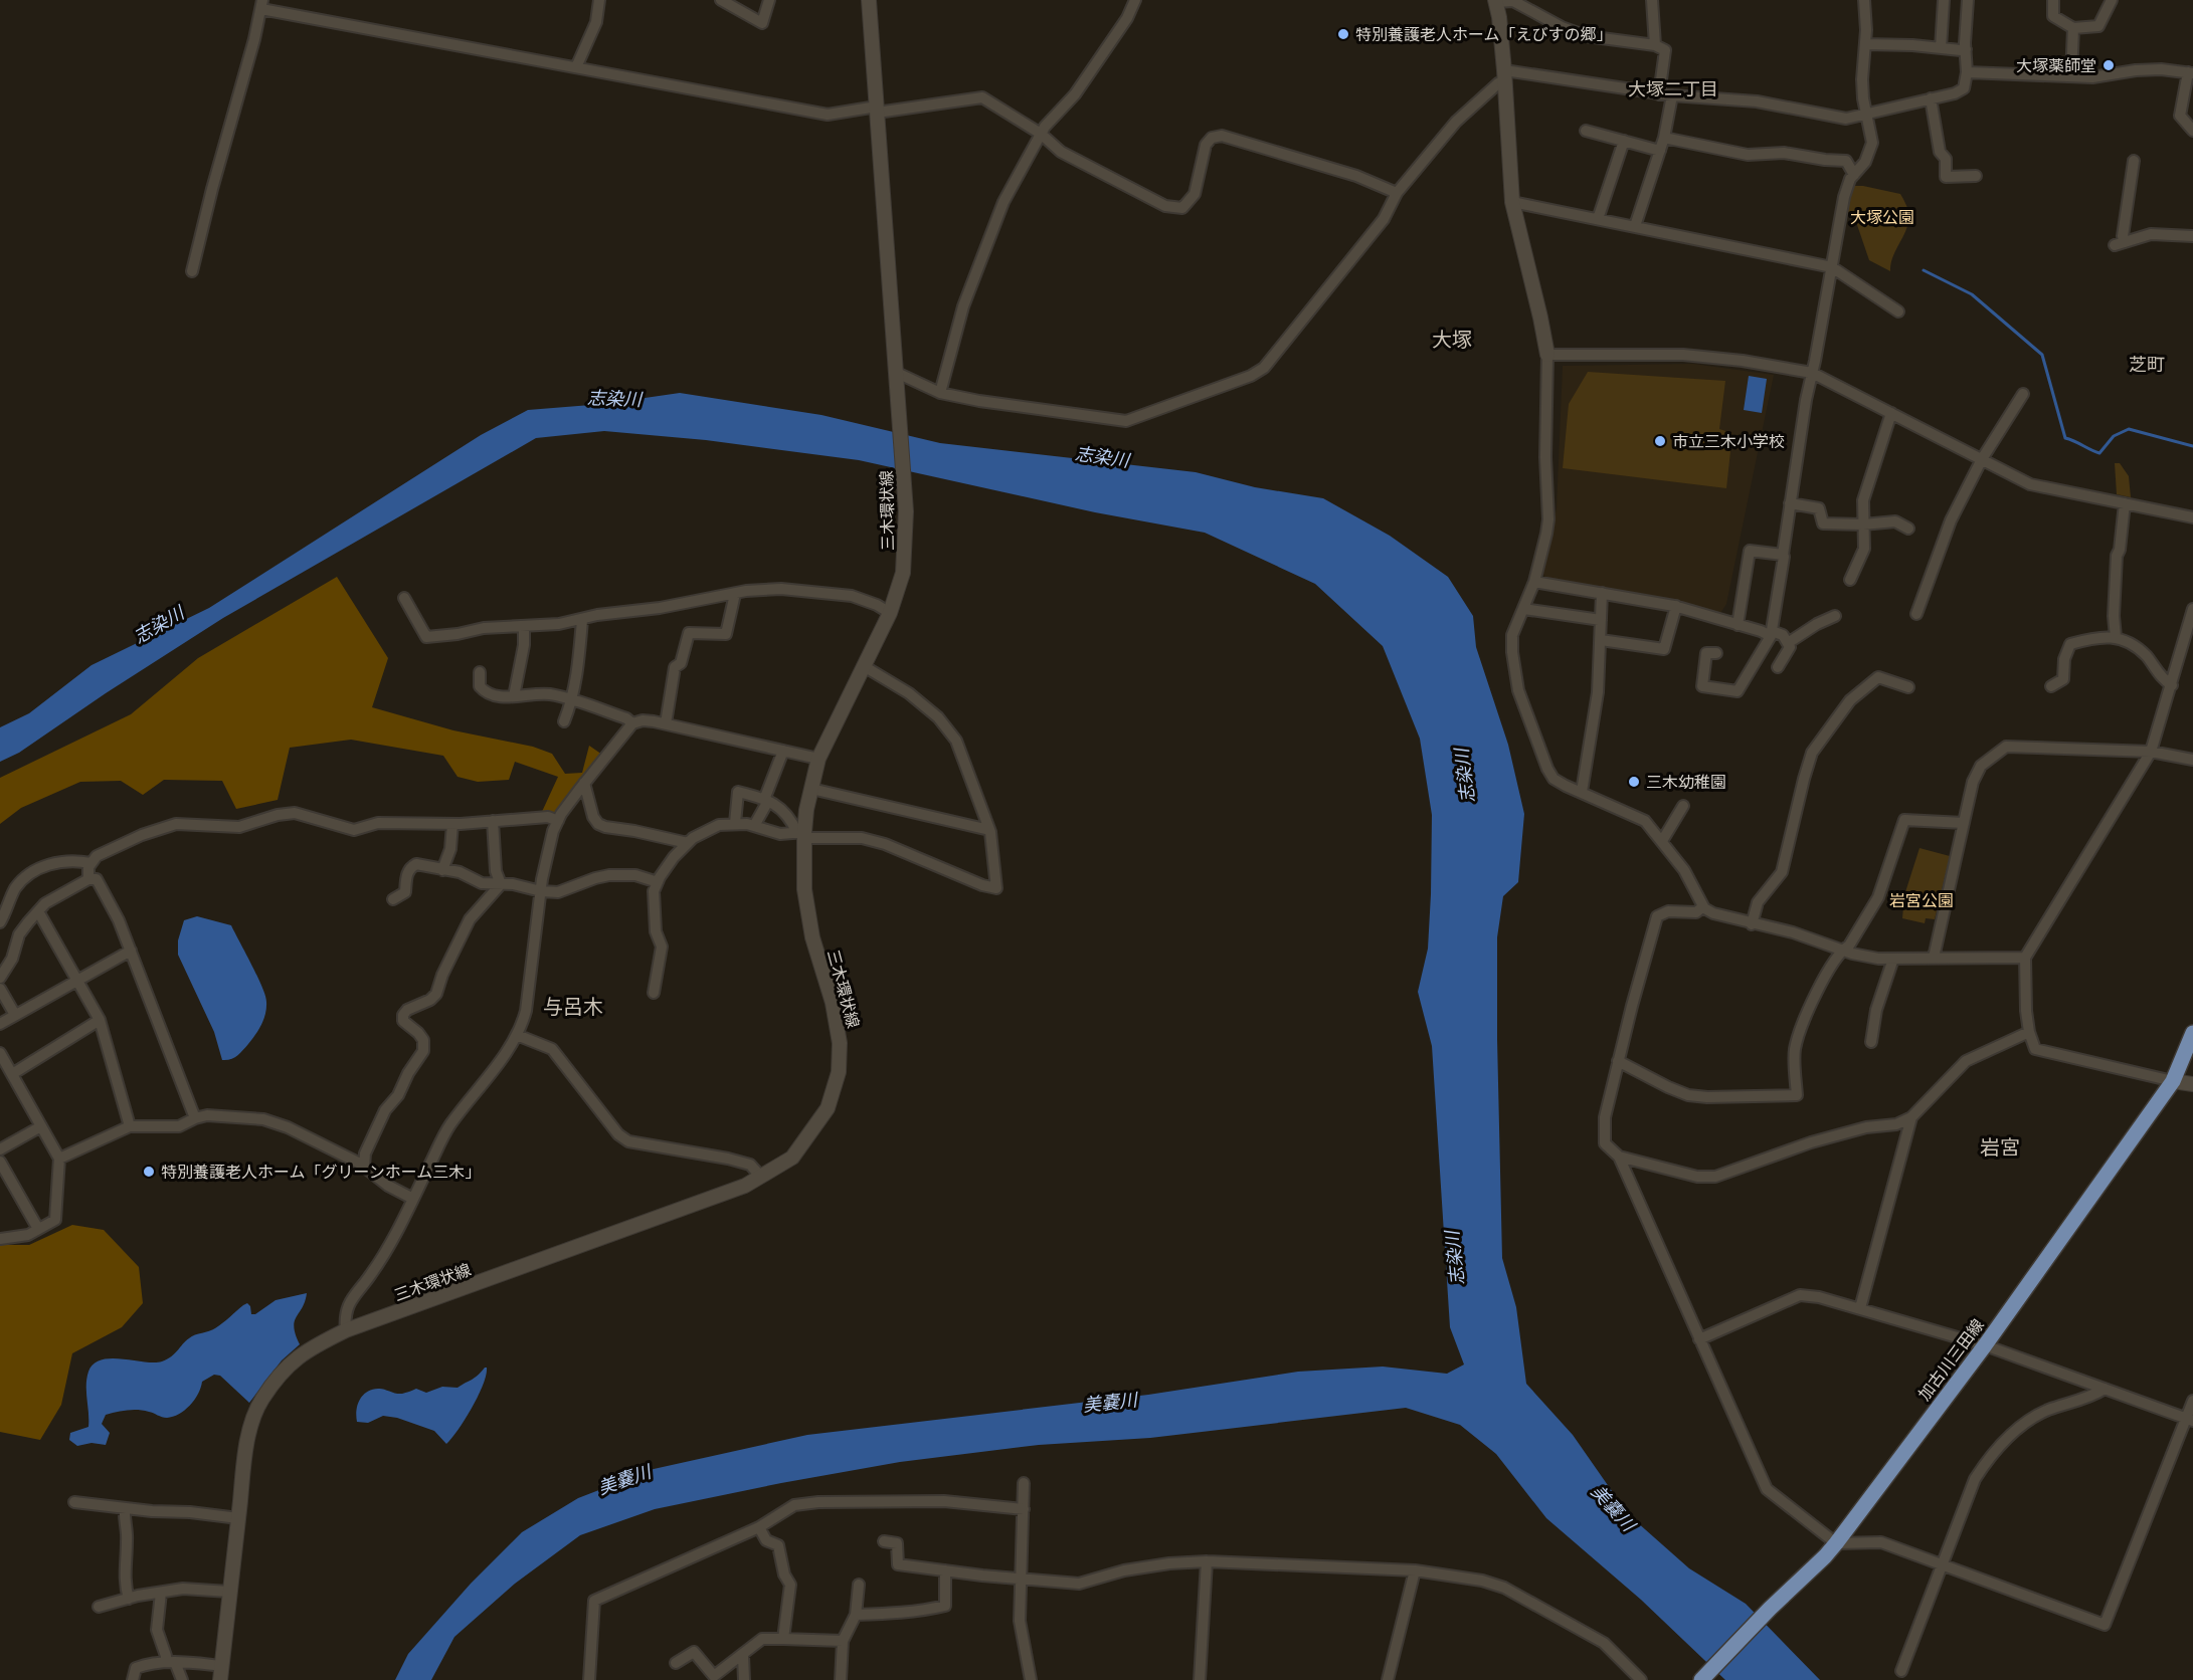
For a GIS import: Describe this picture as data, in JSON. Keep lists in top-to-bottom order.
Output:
{
  "streets": {
    "main road": ["三木環状線", "加古川三田線"]
  },
  "districts": [
    "大塚二丁目",
    "大塚",
    "芝町",
    "与呂木",
    "岩宮"
  ],
  "water": ["志染川", "美嚢川"],
  "parks": ["大塚公園", "岩宮公園"],
  "places": [
    "特別養護老人ホーム「えびすの郷」",
    "大塚薬師堂",
    "市立三木小学校",
    "三木幼稚園",
    "特別養護老人ホーム「グリーンホーム三木」"
  ]
}
